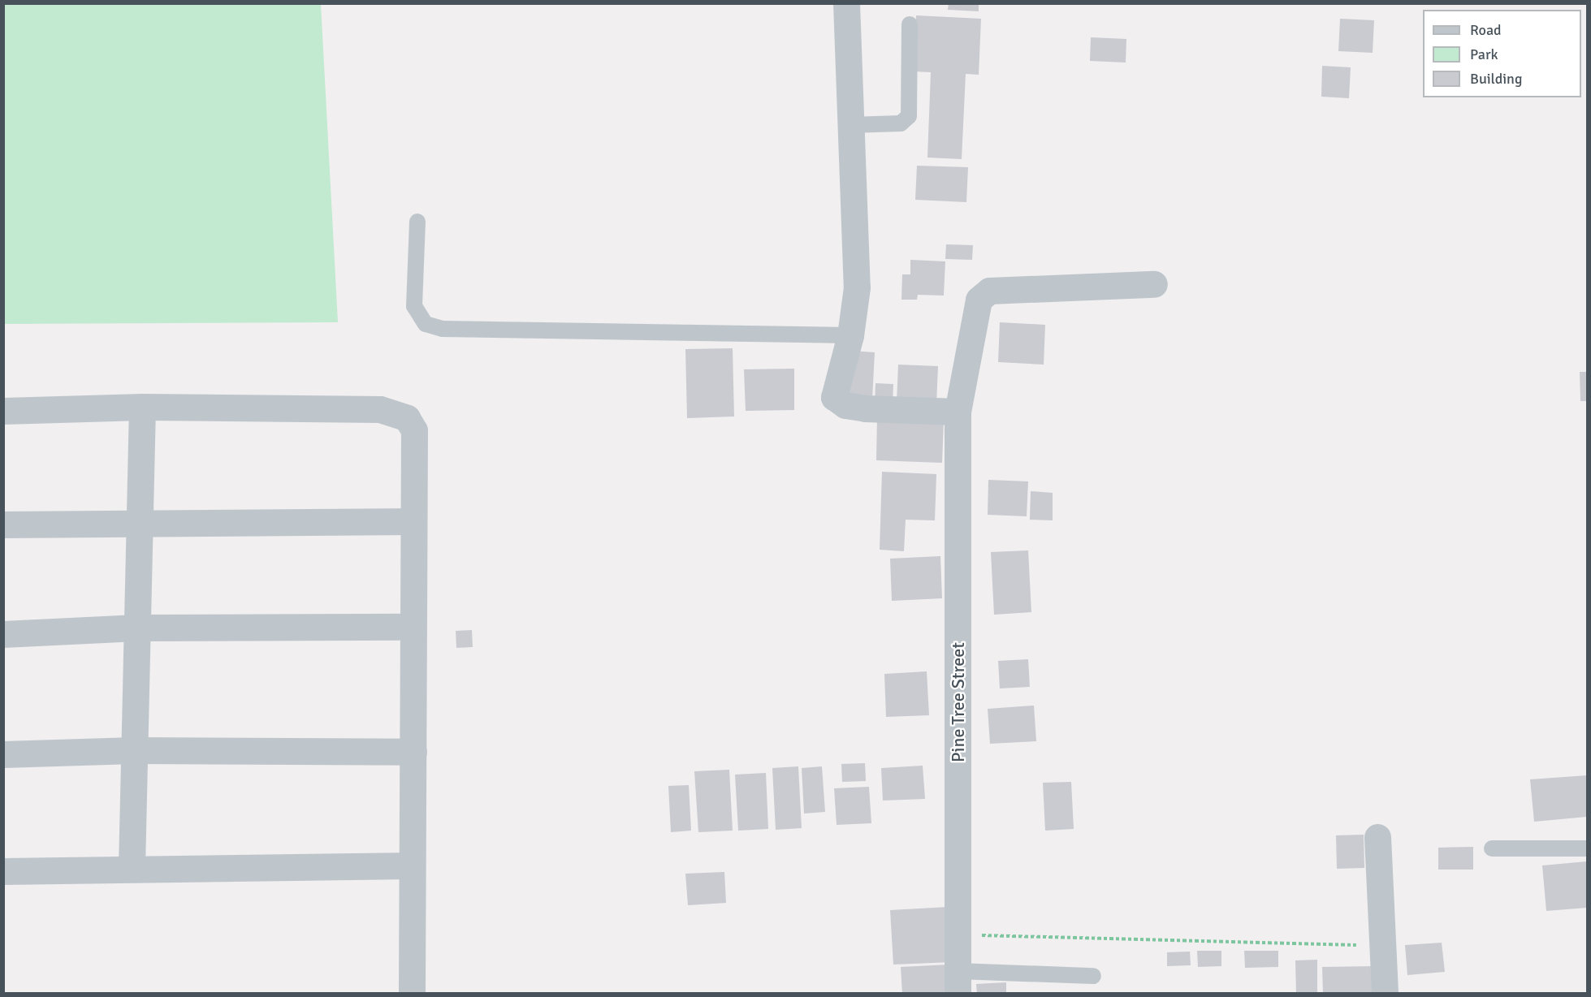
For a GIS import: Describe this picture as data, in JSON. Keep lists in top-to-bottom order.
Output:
{
  "streets": {
    "street": ["Pine Tree Street"]
  },
  "legend": ["Road", "Park", "Building"]
}
